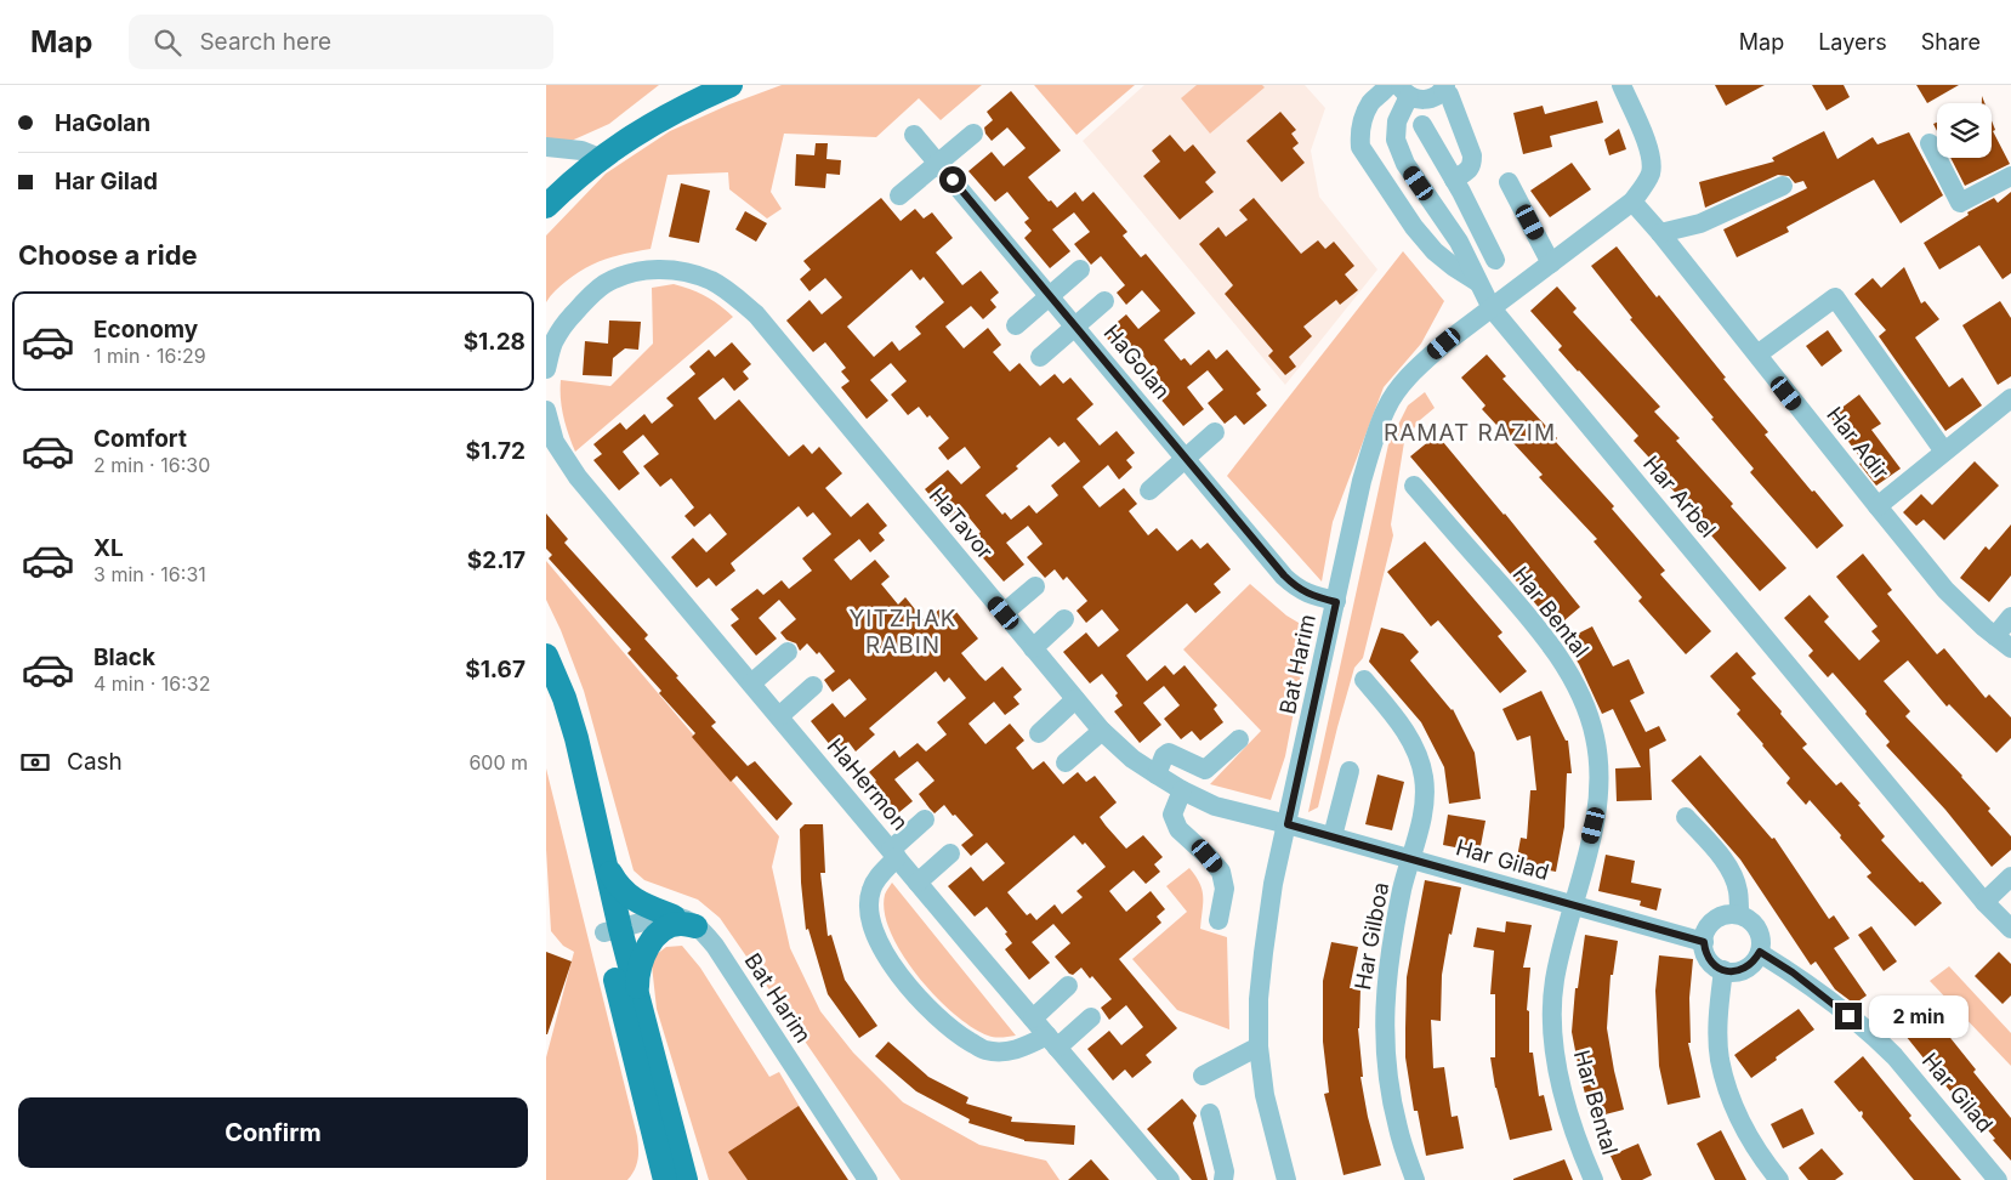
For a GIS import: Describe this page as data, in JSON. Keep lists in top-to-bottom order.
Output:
{
  "streets": {
    "street": [
      "HaGolan",
      "Har Adir",
      "Har Arbel",
      "HaTavor",
      "Har Bental",
      "Bat Harim",
      "HaHermon",
      "Har Gilad",
      "Har Gilboa"
    ]
  },
  "crossings": [
    ["HaGolan", "Bat Harim"],
    ["Har Adir", "Bat Harim"],
    ["Har Arbel", "Bat Harim"],
    ["HaTavor", "Bat Harim"],
    ["HaTavor", "Har Gilad"],
    ["Har Bental", "Har Gilad"],
    ["Bat Harim", "Har Gilad"],
    ["Har Gilad", "Har Gilboa"]
  ],
  "districts": ["RAMAT RAZIM", "YITZHAK RABIN"],
  "page": {
    "header": "Map",
    "search": "Search here",
    "nav": ["Map", "Layers", "Share"],
    "banner": ["HaGolan", "Har Gilad"],
    "heading": "Choose a ride",
    "list": [
      {
        "name": "Economy",
        "note": "1 min · 16:29",
        "value": "$1.28"
      },
      {
        "name": "Comfort",
        "note": "2 min · 16:30",
        "value": "$1.72"
      },
      {
        "name": "XL",
        "note": "3 min · 16:31",
        "value": "$2.17"
      },
      {
        "name": "Black",
        "note": "4 min · 16:32",
        "value": "$1.67"
      }
    ],
    "pay": ["Cash", "600 m"],
    "bubble": "2 min",
    "buttons": "Confirm"
  }
}
